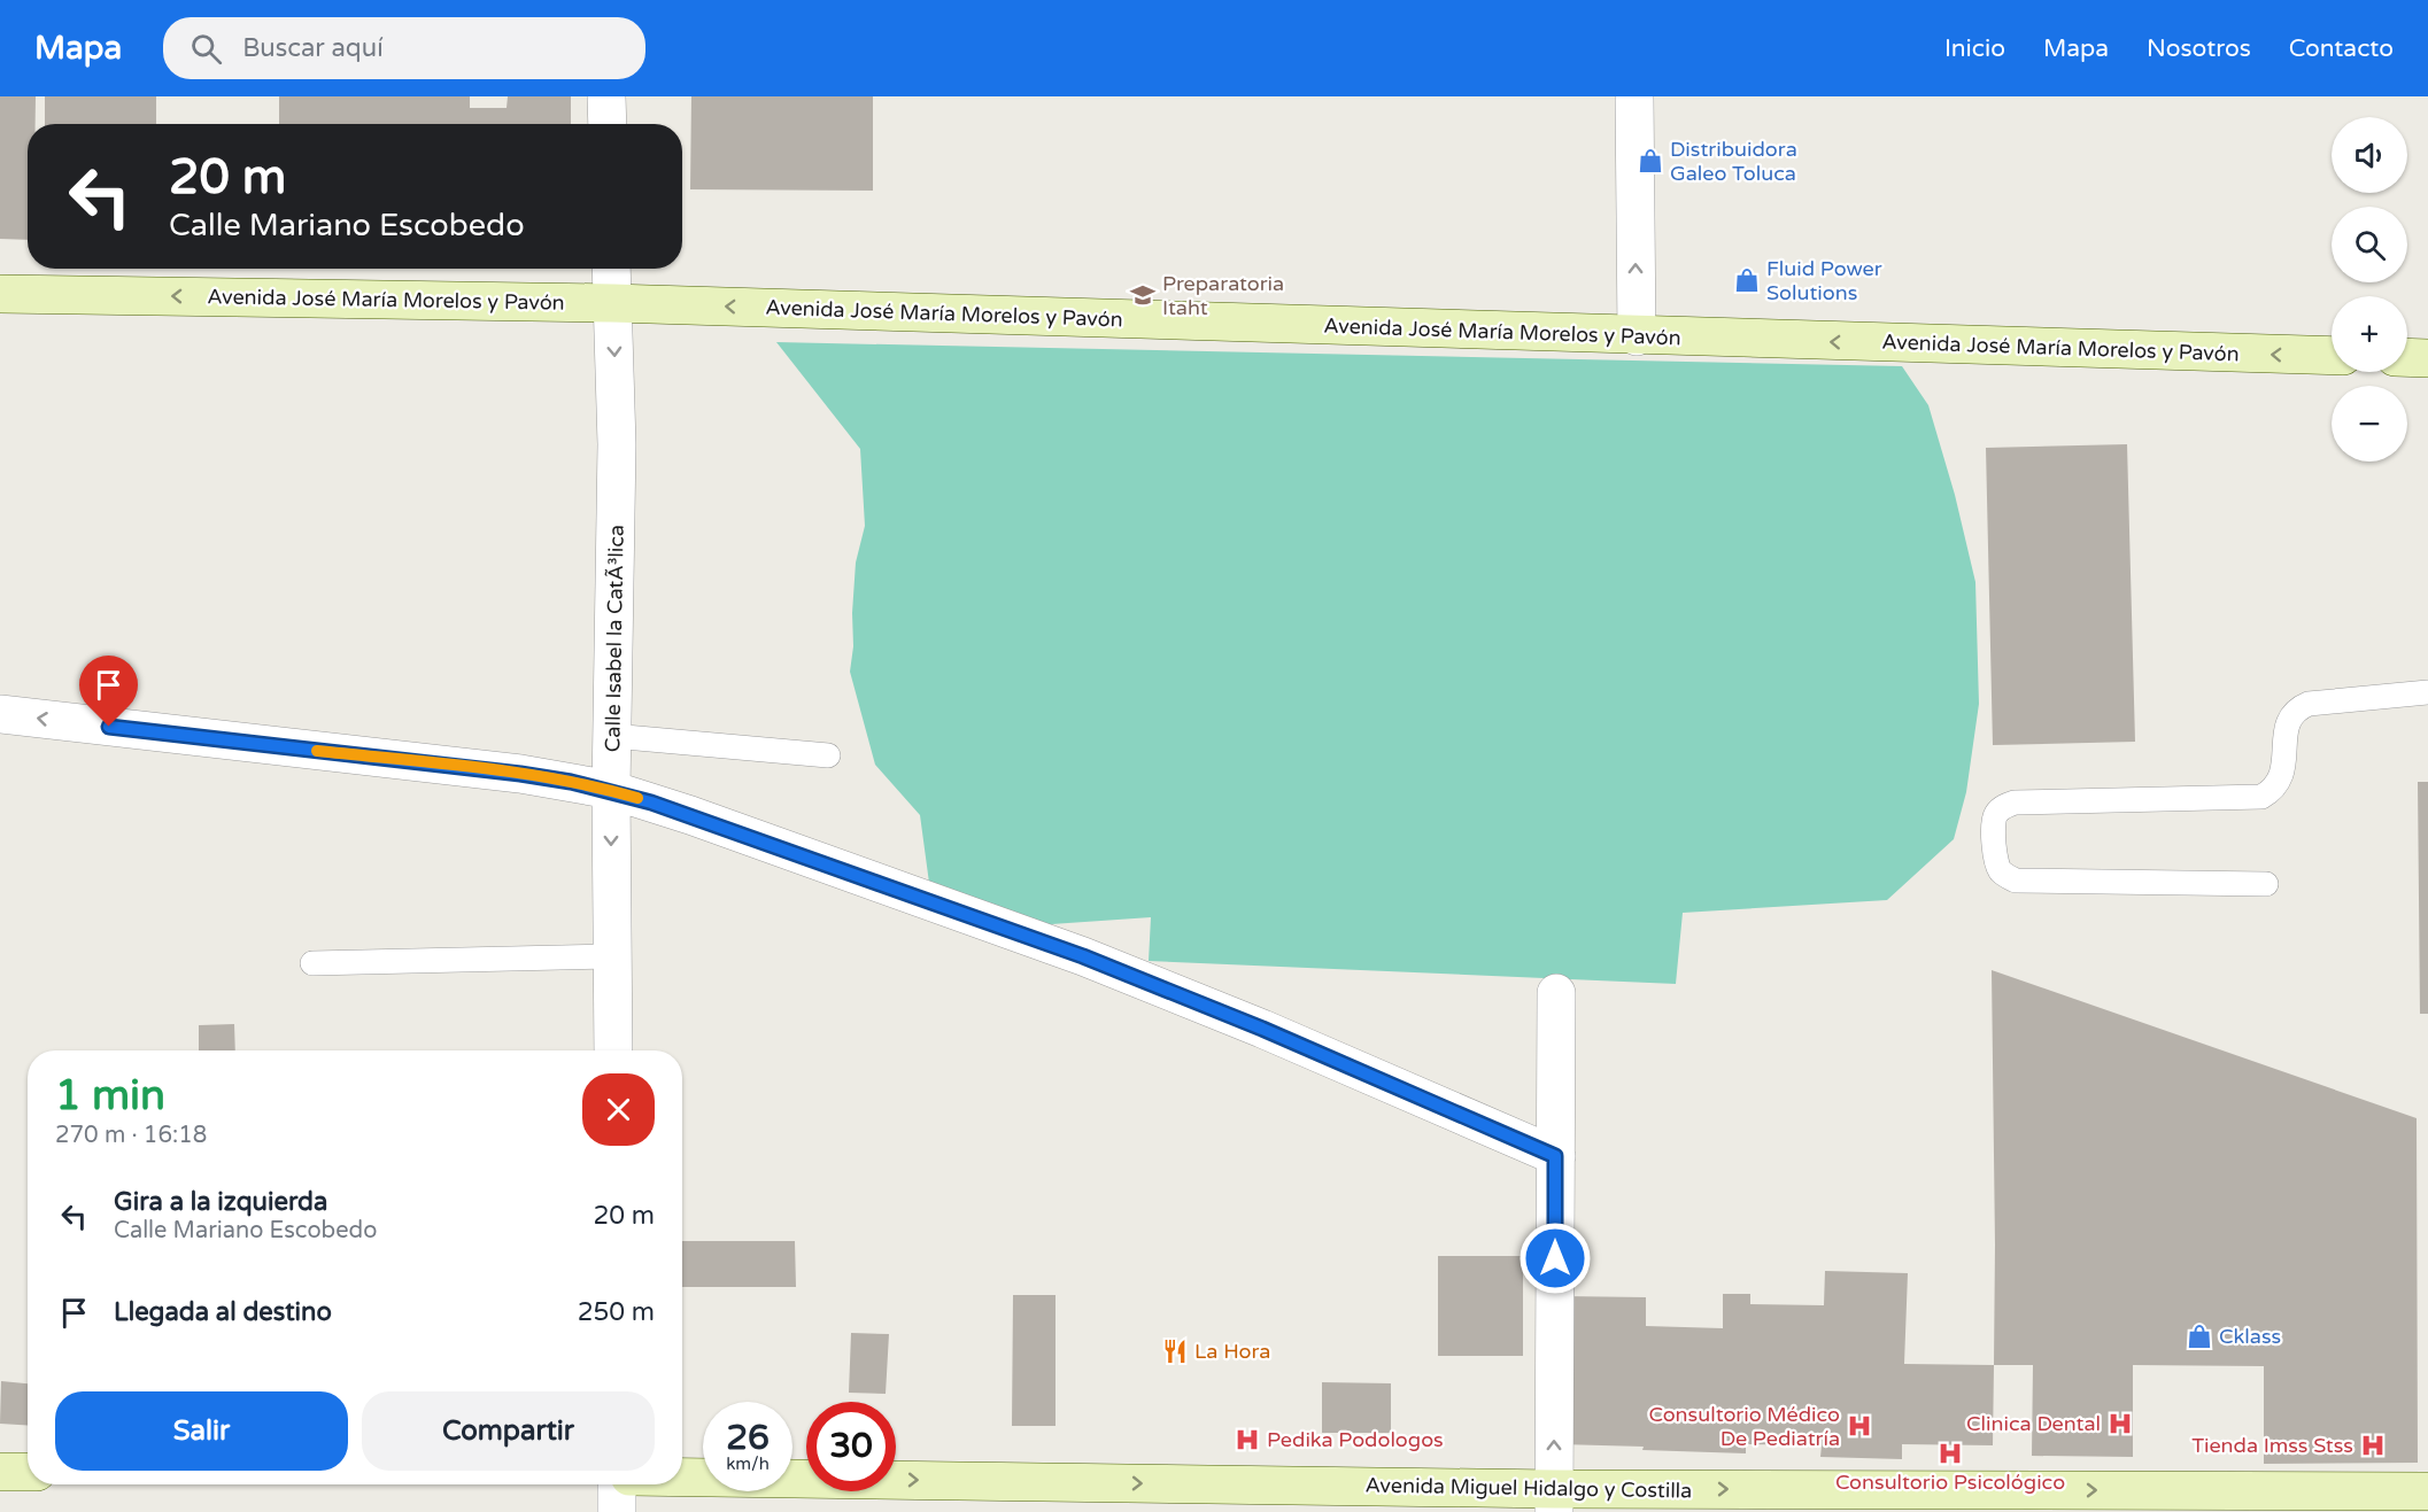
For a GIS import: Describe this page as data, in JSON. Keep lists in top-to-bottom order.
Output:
{
  "streets": {
    "main road": ["Avenida José María Morelos y Pavón", "Avenida Miguel Hidalgo y Costilla"],
    "street": ["Calle Isabel la CatÃ³lica"]
  },
  "crossings": [
    ["Avenida José María Morelos y Pavón", "Calle Isabel la CatÃ³lica"]
  ],
  "one_way": ["Avenida José María Morelos y Pavón", "Calle Isabel la CatÃ³lica", "Avenida Miguel Hidalgo y Costilla"],
  "places": {
    "shop": ["Distribuidora Galeo Toluca", "Fluid Power Solutions", "Cklass"],
    "school or university": ["Preparatoria Itaht"],
    "restaurant": ["La Hora"],
    "hospital": [
      "Clinica Dental",
      "Consultorio Médico De Pediatría",
      "Pedika Podologos",
      "Tienda Imss Stss",
      "Consultorio Psicológico"
    ]
  },
  "page": {
    "header": "Mapa",
    "search": "Buscar aquí",
    "nav": [
      "Inicio",
      "Mapa",
      "Nosotros",
      "Contacto"
    ],
    "map_buttons": ["+", "−"],
    "turn": ["20 m", "Calle Mariano Escobedo"],
    "heading": ["1 min", "270 m · 16:18"],
    "list": [
      {
        "name": "Gira a la izquierda",
        "note": "Calle Mariano Escobedo",
        "value": "20 m"
      },
      {
        "name": "Llegada al destino",
        "value": "250 m"
      }
    ],
    "buttons": ["Salir", "Compartir"],
    "speed": "26 km/h",
    "limit": "30"
  }
}
